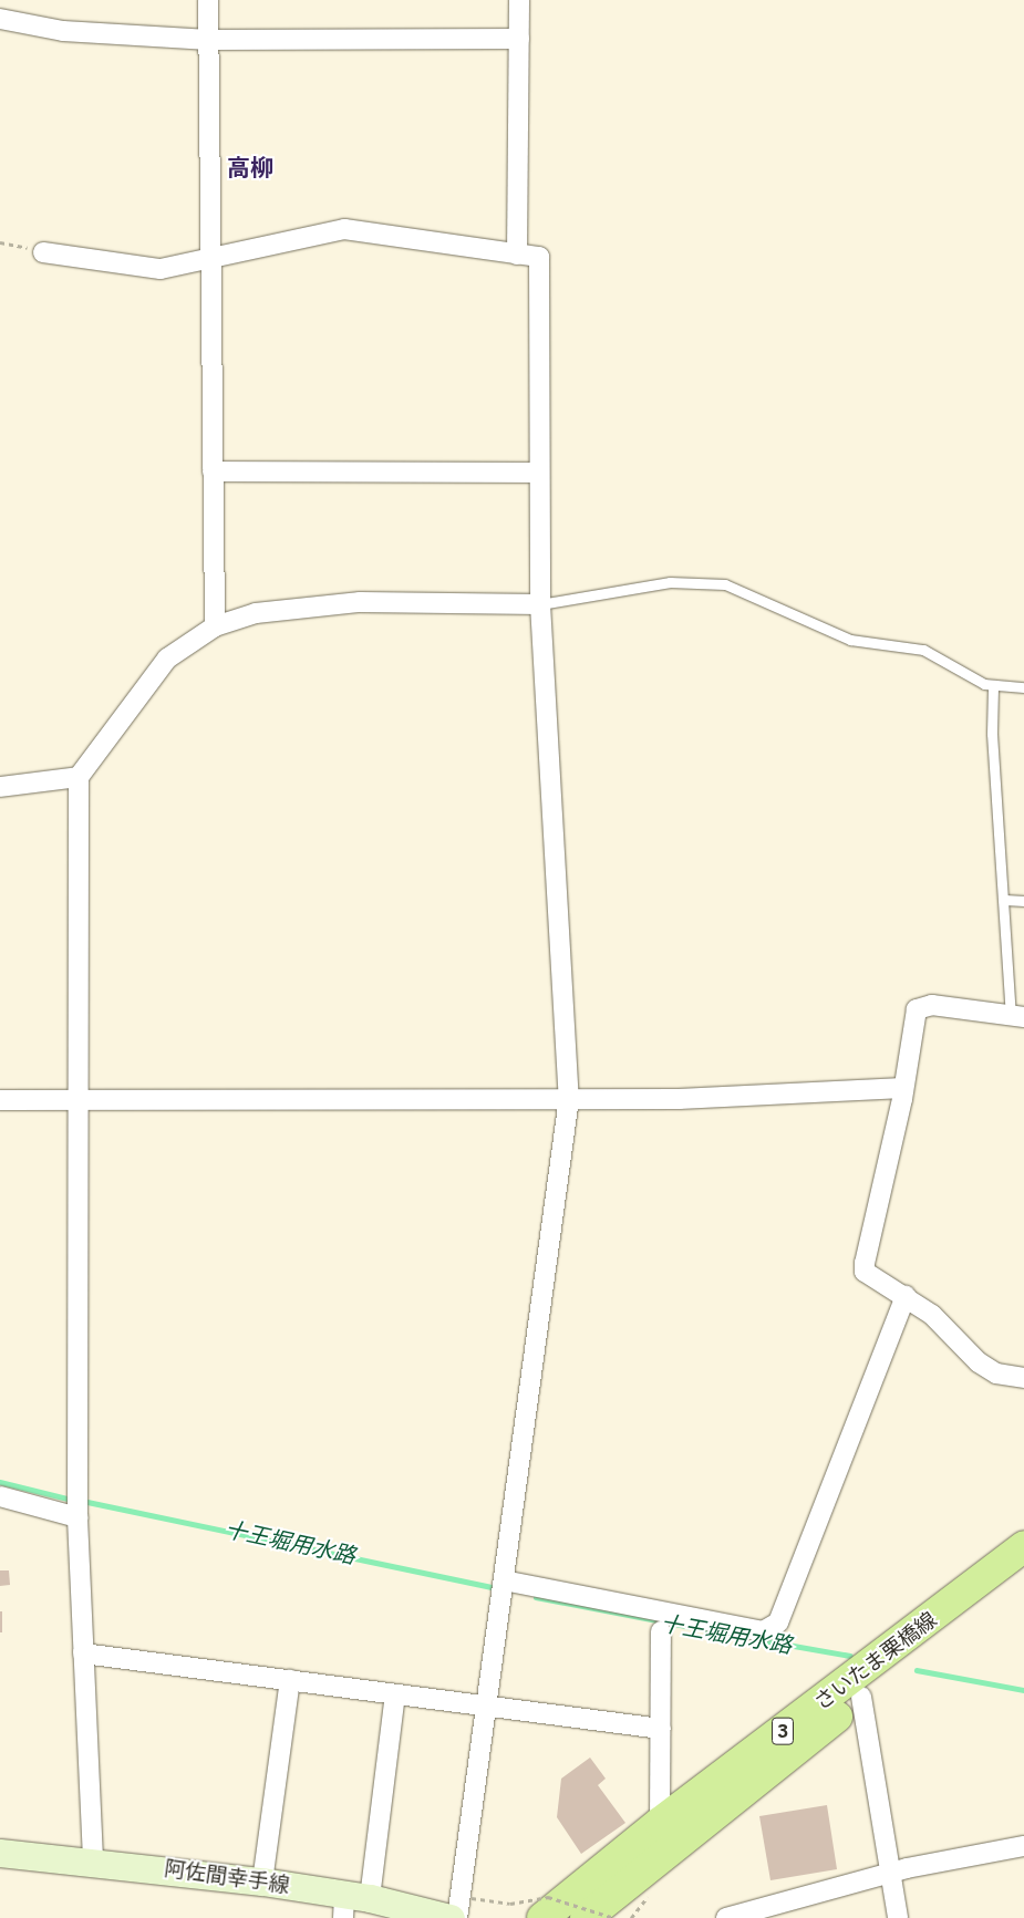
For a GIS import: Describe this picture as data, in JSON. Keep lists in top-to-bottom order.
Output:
{
  "streets": {
    "main road": ["さいたま栗橋線", "3", "阿佐間幸手線"]
  },
  "districts": ["高柳"],
  "water": ["十王堀用水路"]
}
